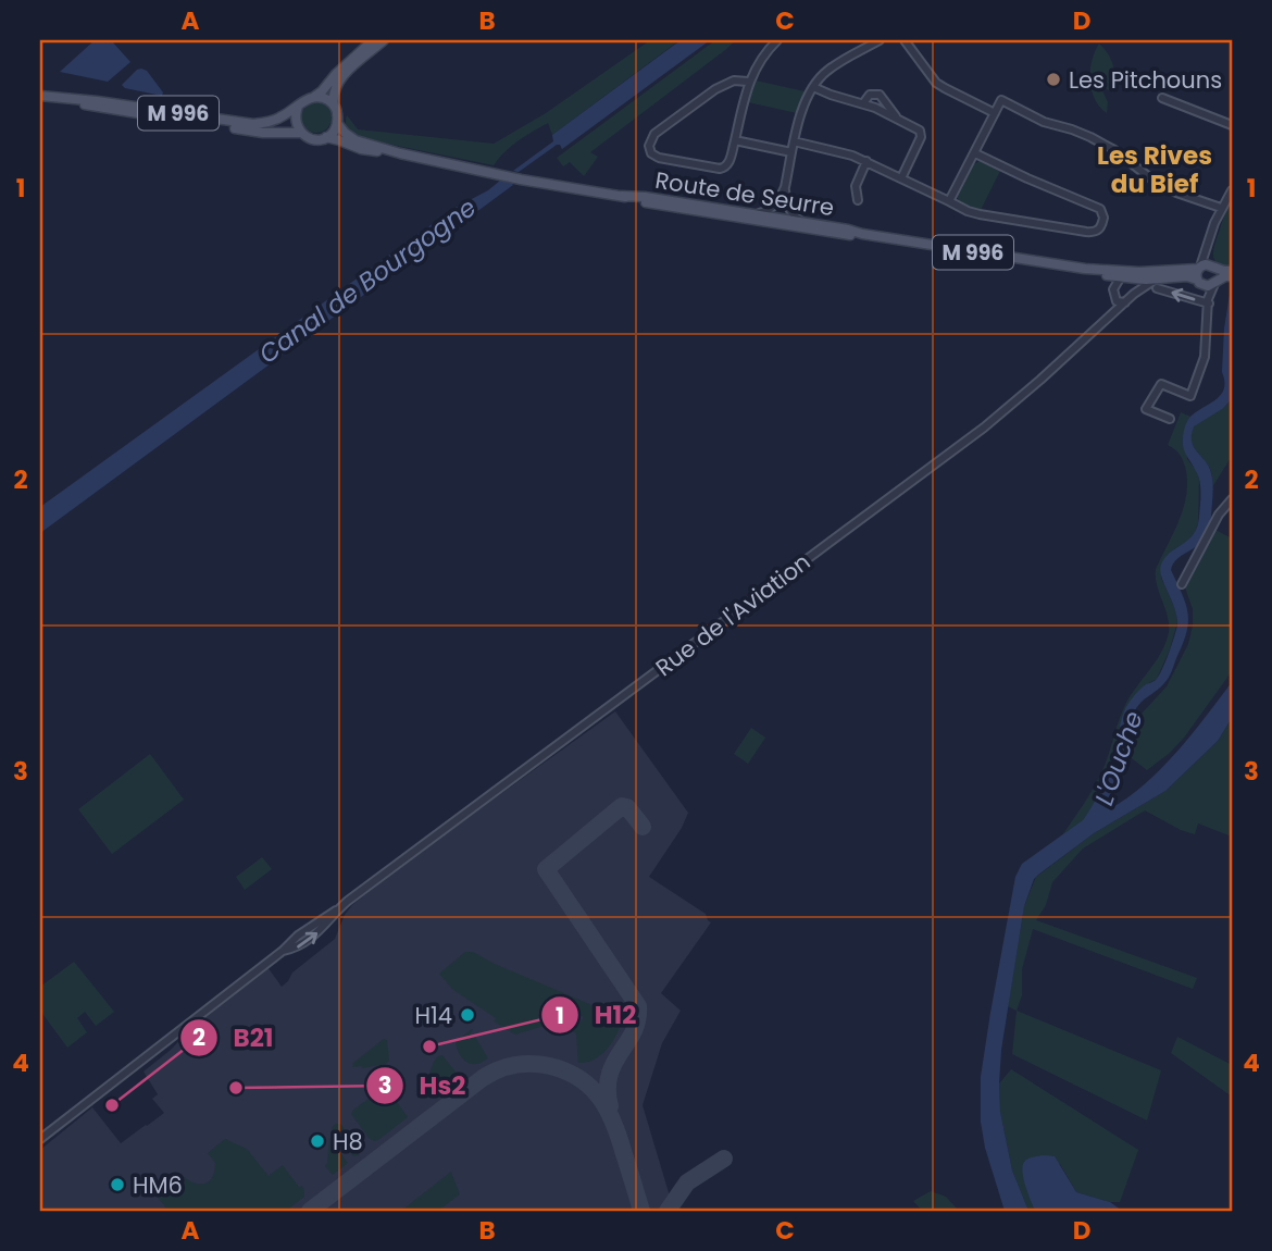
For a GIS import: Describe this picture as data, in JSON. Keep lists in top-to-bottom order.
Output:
{
  "streets": {
    "main road": ["M 996", "Route de Seurre"],
    "street": ["Rue de l'Aviation"]
  },
  "crossings": [
    ["M 996", "Route de Seurre"],
    ["Route de Seurre", "Rue de l'Aviation"]
  ],
  "districts": ["Les Rives du Bief"],
  "water": ["Canal de Bourgogne", "L'Ouche"],
  "places": [
    "Les Pitchouns",
    "H14",
    "H12",
    "Hs2",
    "B21",
    "H8",
    "HM6"
  ],
  "grid": {
    "columns": [
      "A",
      "B",
      "C",
      "D"
    ],
    "rows": [
      "1",
      "2",
      "3",
      "4"
    ]
  }
}
